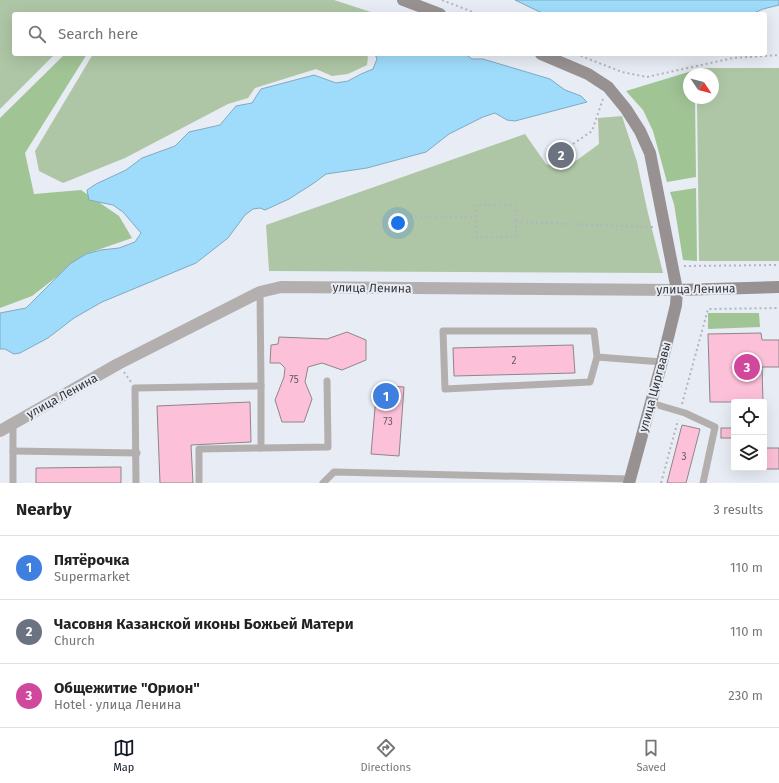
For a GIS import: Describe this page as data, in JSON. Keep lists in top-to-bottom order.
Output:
{
  "streets": {
    "main road": ["улица Ленина", "улица Циргвавы"]
  },
  "crossings": [
    ["улица Ленина", "улица Циргвавы"]
  ],
  "house_numbers": [
    "2",
    "75",
    "73",
    "3"
  ],
  "north": "bottom right",
  "page": {
    "search": "Search here",
    "pins": ["2", "3", "1"],
    "heading": ["Nearby", "3 results"],
    "list": [
      {
        "mark": "1",
        "name": "Пятёрочка",
        "note": "Supermarket",
        "value": "110 m"
      },
      {
        "mark": "2",
        "name": "Часовня Казанской иконы Божьей Матери",
        "note": "Church",
        "value": "110 m"
      },
      {
        "mark": "3",
        "name": "Общежитие \"Орион\"",
        "note": "Hotel · улица Ленина",
        "value": "230 m"
      }
    ],
    "nav": ["Map", "Directions", "Saved"]
  }
}
